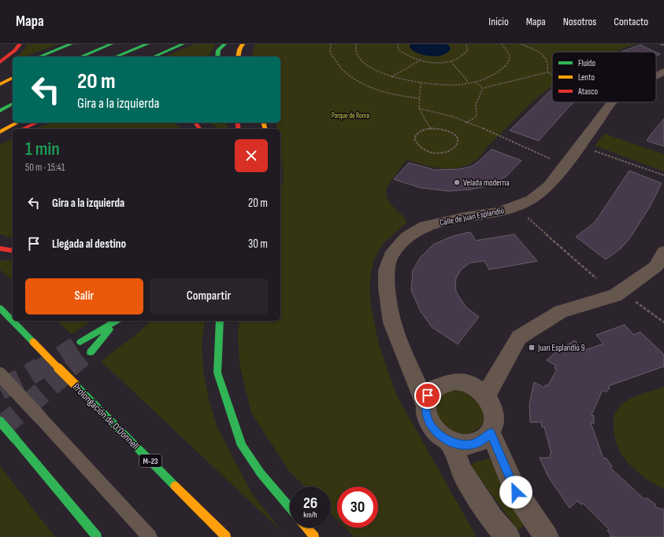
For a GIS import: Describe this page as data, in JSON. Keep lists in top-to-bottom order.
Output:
{
  "streets": {
    "main road": ["Prolongación de O'Donnell", "M-23"],
    "street": ["Calle de Juan Esplandiú"]
  },
  "parks": ["Parque de Roma"],
  "places": {
    "other": ["Velada moderna"],
    "transit": ["Juan Esplandiú 9"]
  },
  "legend": ["Fluido", "Lento", "Atasco"],
  "page": {
    "header": "Mapa",
    "nav": [
      "Inicio",
      "Mapa",
      "Nosotros",
      "Contacto"
    ],
    "turn": ["20 m", "Gira a la izquierda"],
    "heading": ["1 min", "50 m · 15:41"],
    "list": [
      {
        "name": "Gira a la izquierda",
        "value": "20 m"
      },
      {
        "name": "Llegada al destino",
        "value": "30 m"
      }
    ],
    "buttons": ["Salir", "Compartir"],
    "speed": "26 km/h",
    "limit": "30"
  }
}
